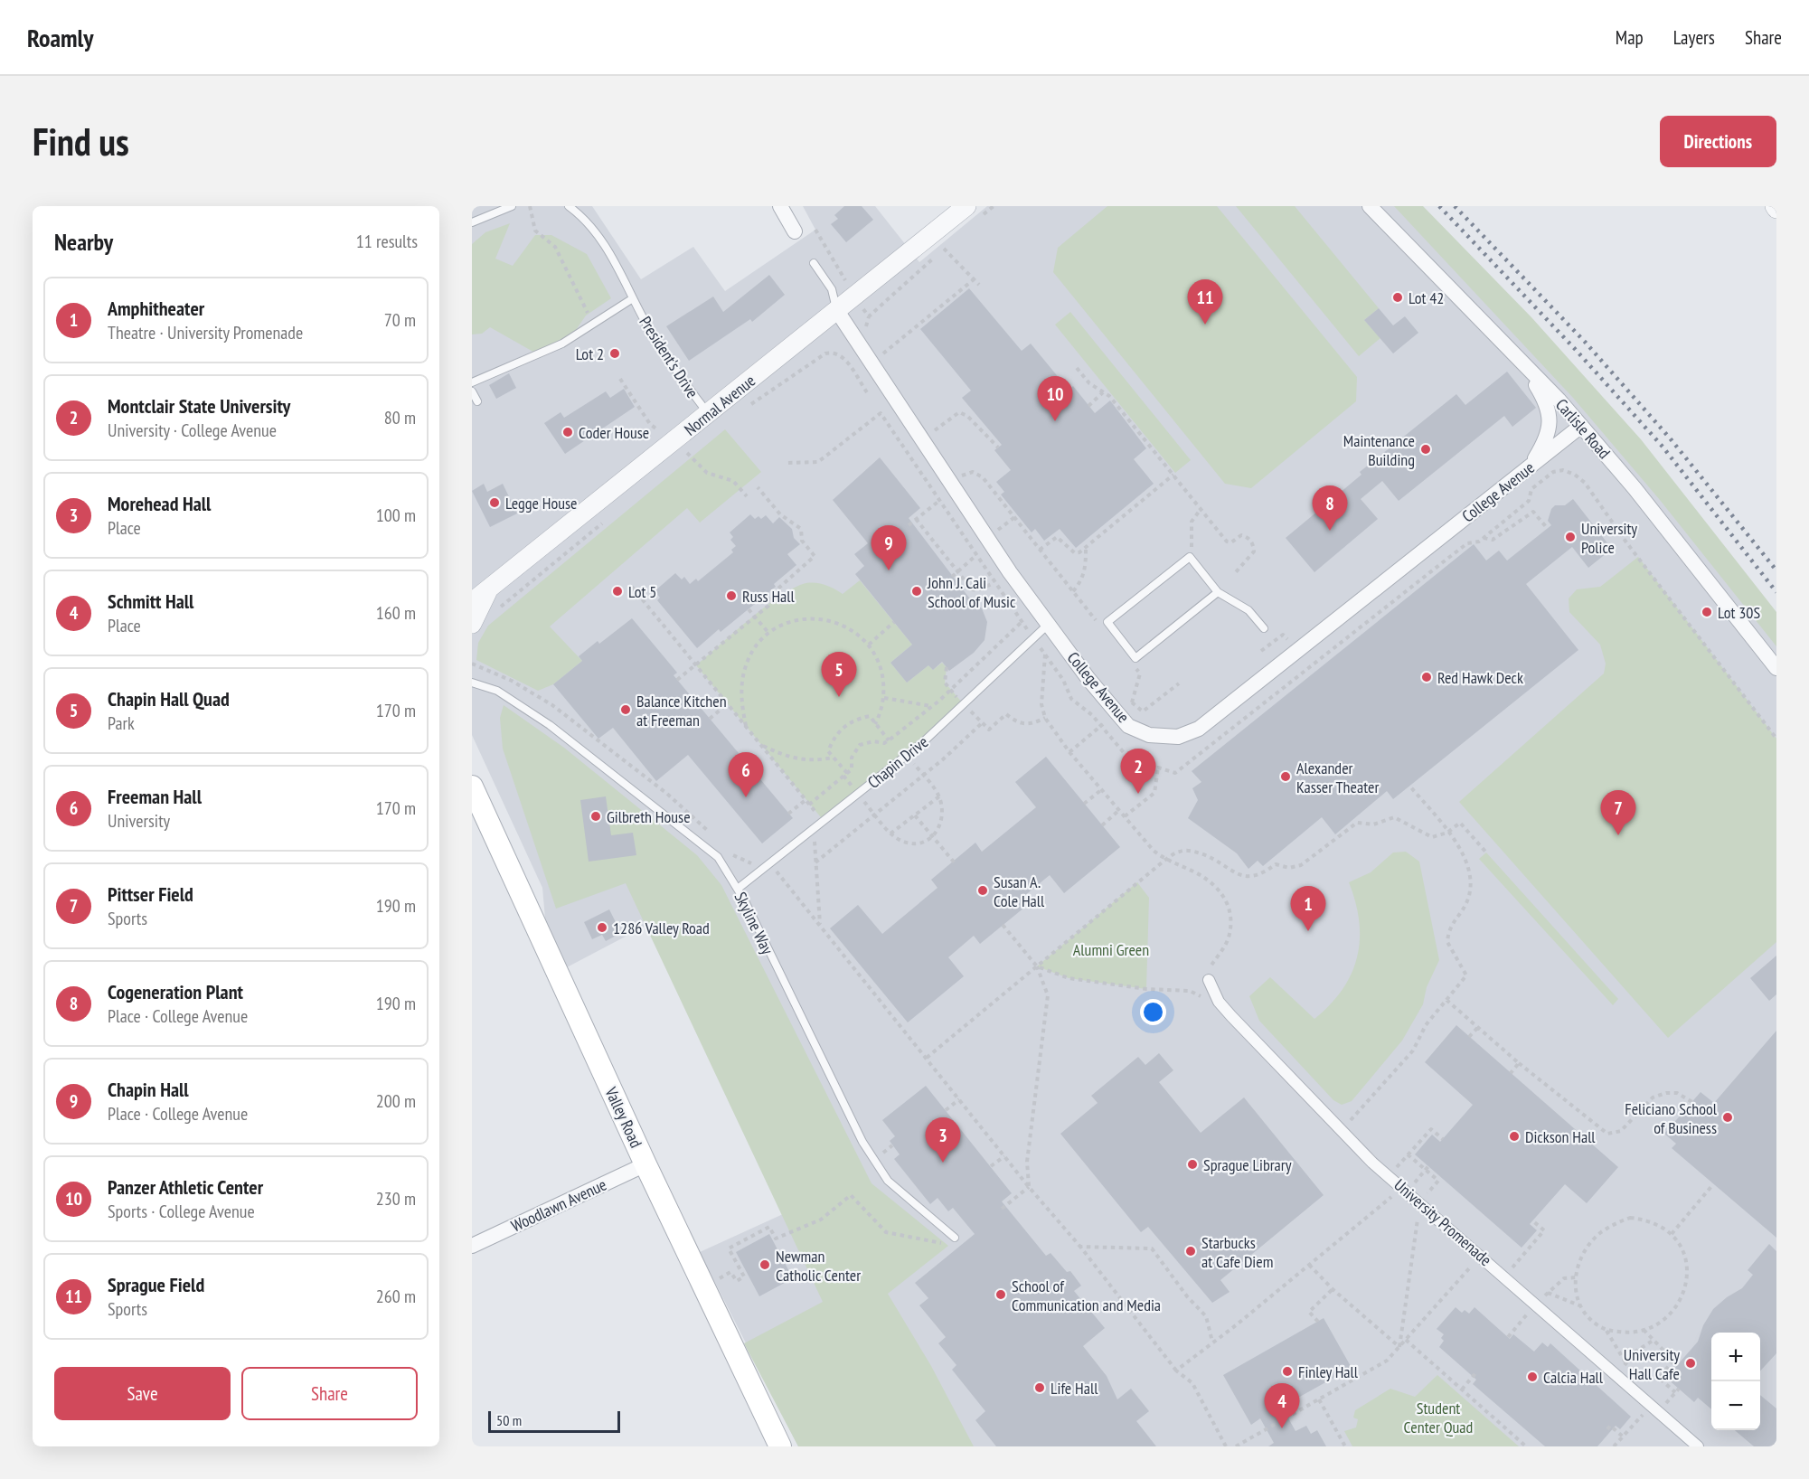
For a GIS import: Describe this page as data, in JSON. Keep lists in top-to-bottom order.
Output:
{
  "streets": {
    "main road": ["Valley Road"],
    "street": [
      "Normal Avenue",
      "Carlisle Road",
      "College Avenue",
      "Woodlawn Avenue",
      "University Promenade"
    ],
    "lane": ["President's Drive", "Chapin Drive", "Skyline Way"]
  },
  "crossings": [
    ["President's Drive", "Normal Avenue"],
    ["Normal Avenue", "College Avenue"],
    ["Carlisle Road", "College Avenue"],
    ["College Avenue", "Chapin Drive"],
    ["Chapin Drive", "Skyline Way"],
    ["Valley Road", "Woodlawn Avenue"]
  ],
  "parks": ["Alumni Green", "Student Center Quad"],
  "places": [
    "Lot 42",
    "Lot 2",
    "Coder House",
    "Maintenance Building",
    "Legge House",
    "University Police",
    "Lot 5",
    "John J. Cali School of Music",
    "Russ Hall",
    "Lot 30S",
    "Red Hawk Deck",
    "Balance Kitchen at Freeman",
    "Alexander Kasser Theater",
    "Gilbreth House",
    "Susan A. Cole Hall",
    "1286 Valley Road",
    "Feliciano School of Business",
    "Dickson Hall",
    "Sprague Library",
    "Starbucks at Cafe Diem",
    "Newman Catholic Center",
    "School of Communication and Media",
    "University Hall Cafe",
    "Finley Hall",
    "Calcia Hall",
    "Life Hall"
  ],
  "scale_bar": "50 m",
  "page": {
    "header": "Roamly",
    "nav": ["Map", "Layers", "Share"],
    "buttons": [
      "Directions",
      ["Save", "Share"]
    ],
    "title": "Find us",
    "heading": ["Nearby", "11 results"],
    "list": [
      {
        "mark": "1",
        "name": "Amphitheater",
        "note": "Theatre · University Promenade",
        "value": "70 m"
      },
      {
        "mark": "2",
        "name": "Montclair State University",
        "note": "University · College Avenue",
        "value": "80 m"
      },
      {
        "mark": "3",
        "name": "Morehead Hall",
        "note": "Place",
        "value": "100 m"
      },
      {
        "mark": "4",
        "name": "Schmitt Hall",
        "note": "Place",
        "value": "160 m"
      },
      {
        "mark": "5",
        "name": "Chapin Hall Quad",
        "note": "Park",
        "value": "170 m"
      },
      {
        "mark": "6",
        "name": "Freeman Hall",
        "note": "University",
        "value": "170 m"
      },
      {
        "mark": "7",
        "name": "Pittser Field",
        "note": "Sports",
        "value": "190 m"
      },
      {
        "mark": "8",
        "name": "Cogeneration Plant",
        "note": "Place · College Avenue",
        "value": "190 m"
      },
      {
        "mark": "9",
        "name": "Chapin Hall",
        "note": "Place · College Avenue",
        "value": "200 m"
      },
      {
        "mark": "10",
        "name": "Panzer Athletic Center",
        "note": "Sports · College Avenue",
        "value": "230 m"
      },
      {
        "mark": "11",
        "name": "Sprague Field",
        "note": "Sports",
        "value": "260 m"
      }
    ],
    "pins": [
      "11",
      "10",
      "8",
      "9",
      "5",
      "2",
      "6",
      "7",
      "1",
      "3",
      "4"
    ],
    "map_buttons": ["+", "−"],
    "scale": "50 m"
  }
}
